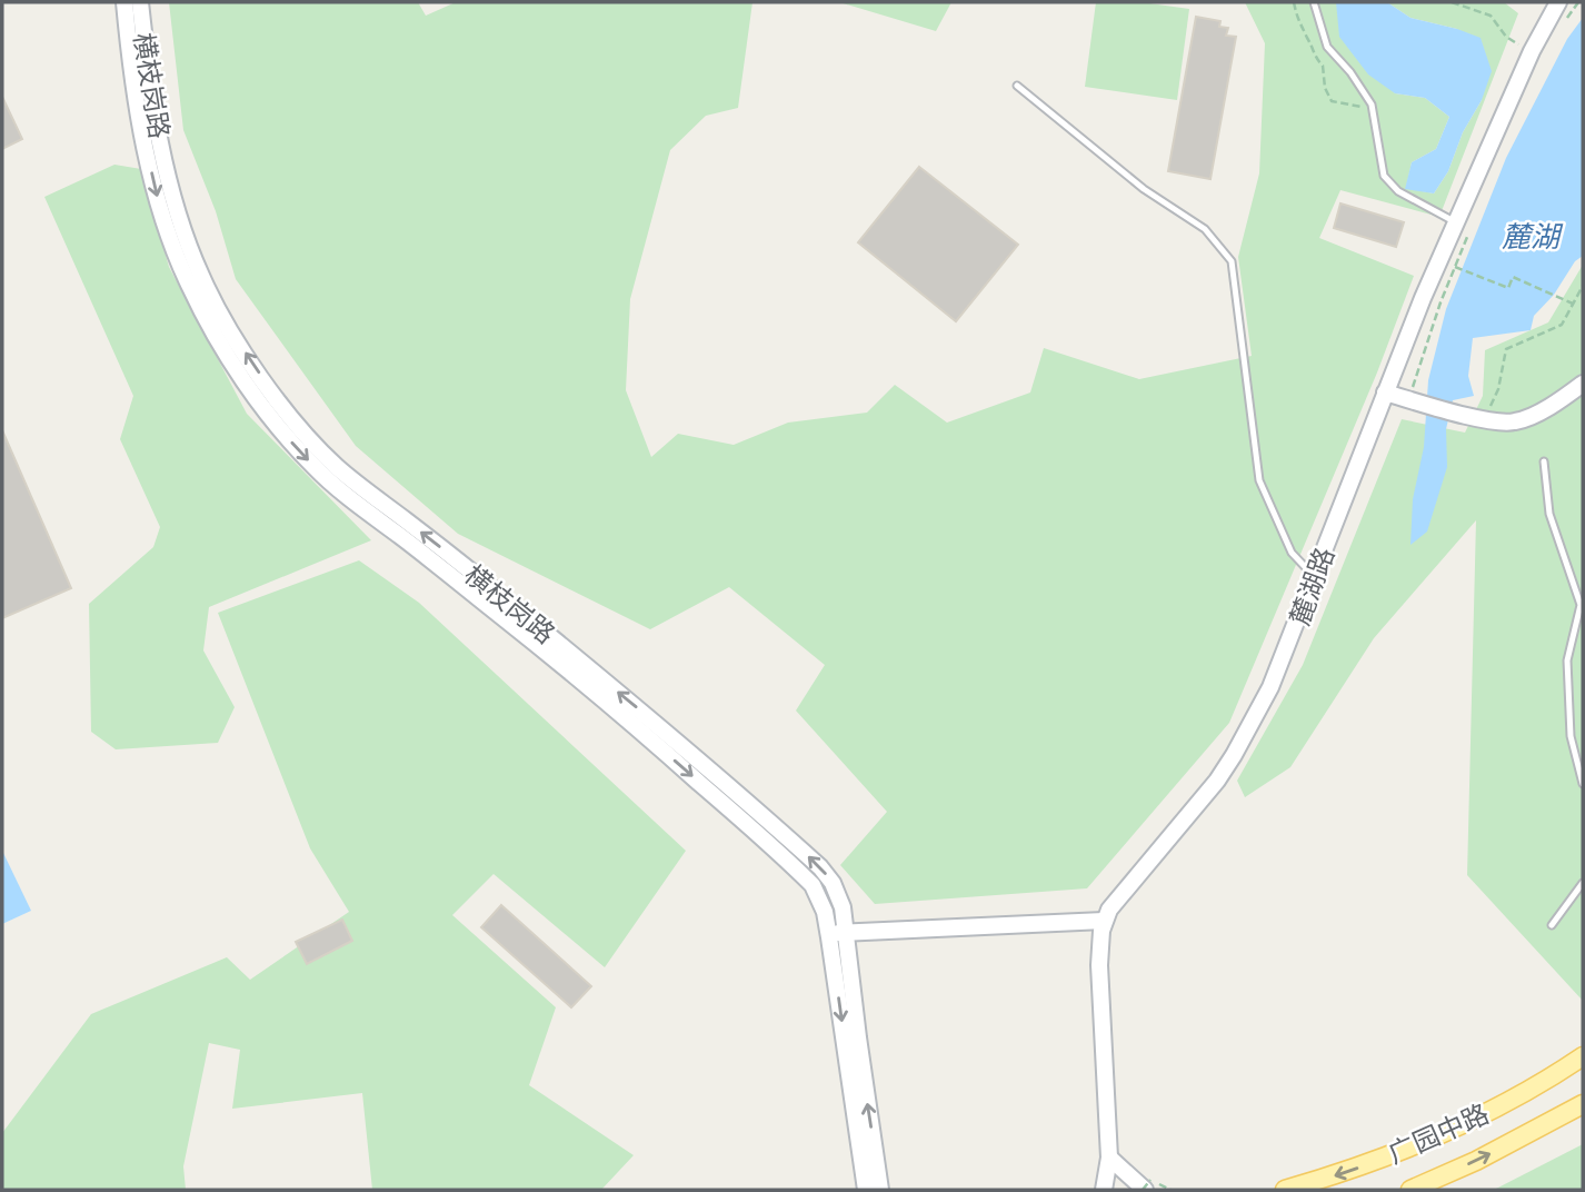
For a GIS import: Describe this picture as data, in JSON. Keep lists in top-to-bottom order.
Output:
{
  "streets": {
    "main road": ["横枝岗路", "麓湖路", "广园中路"]
  },
  "water": ["麓湖"]
}
